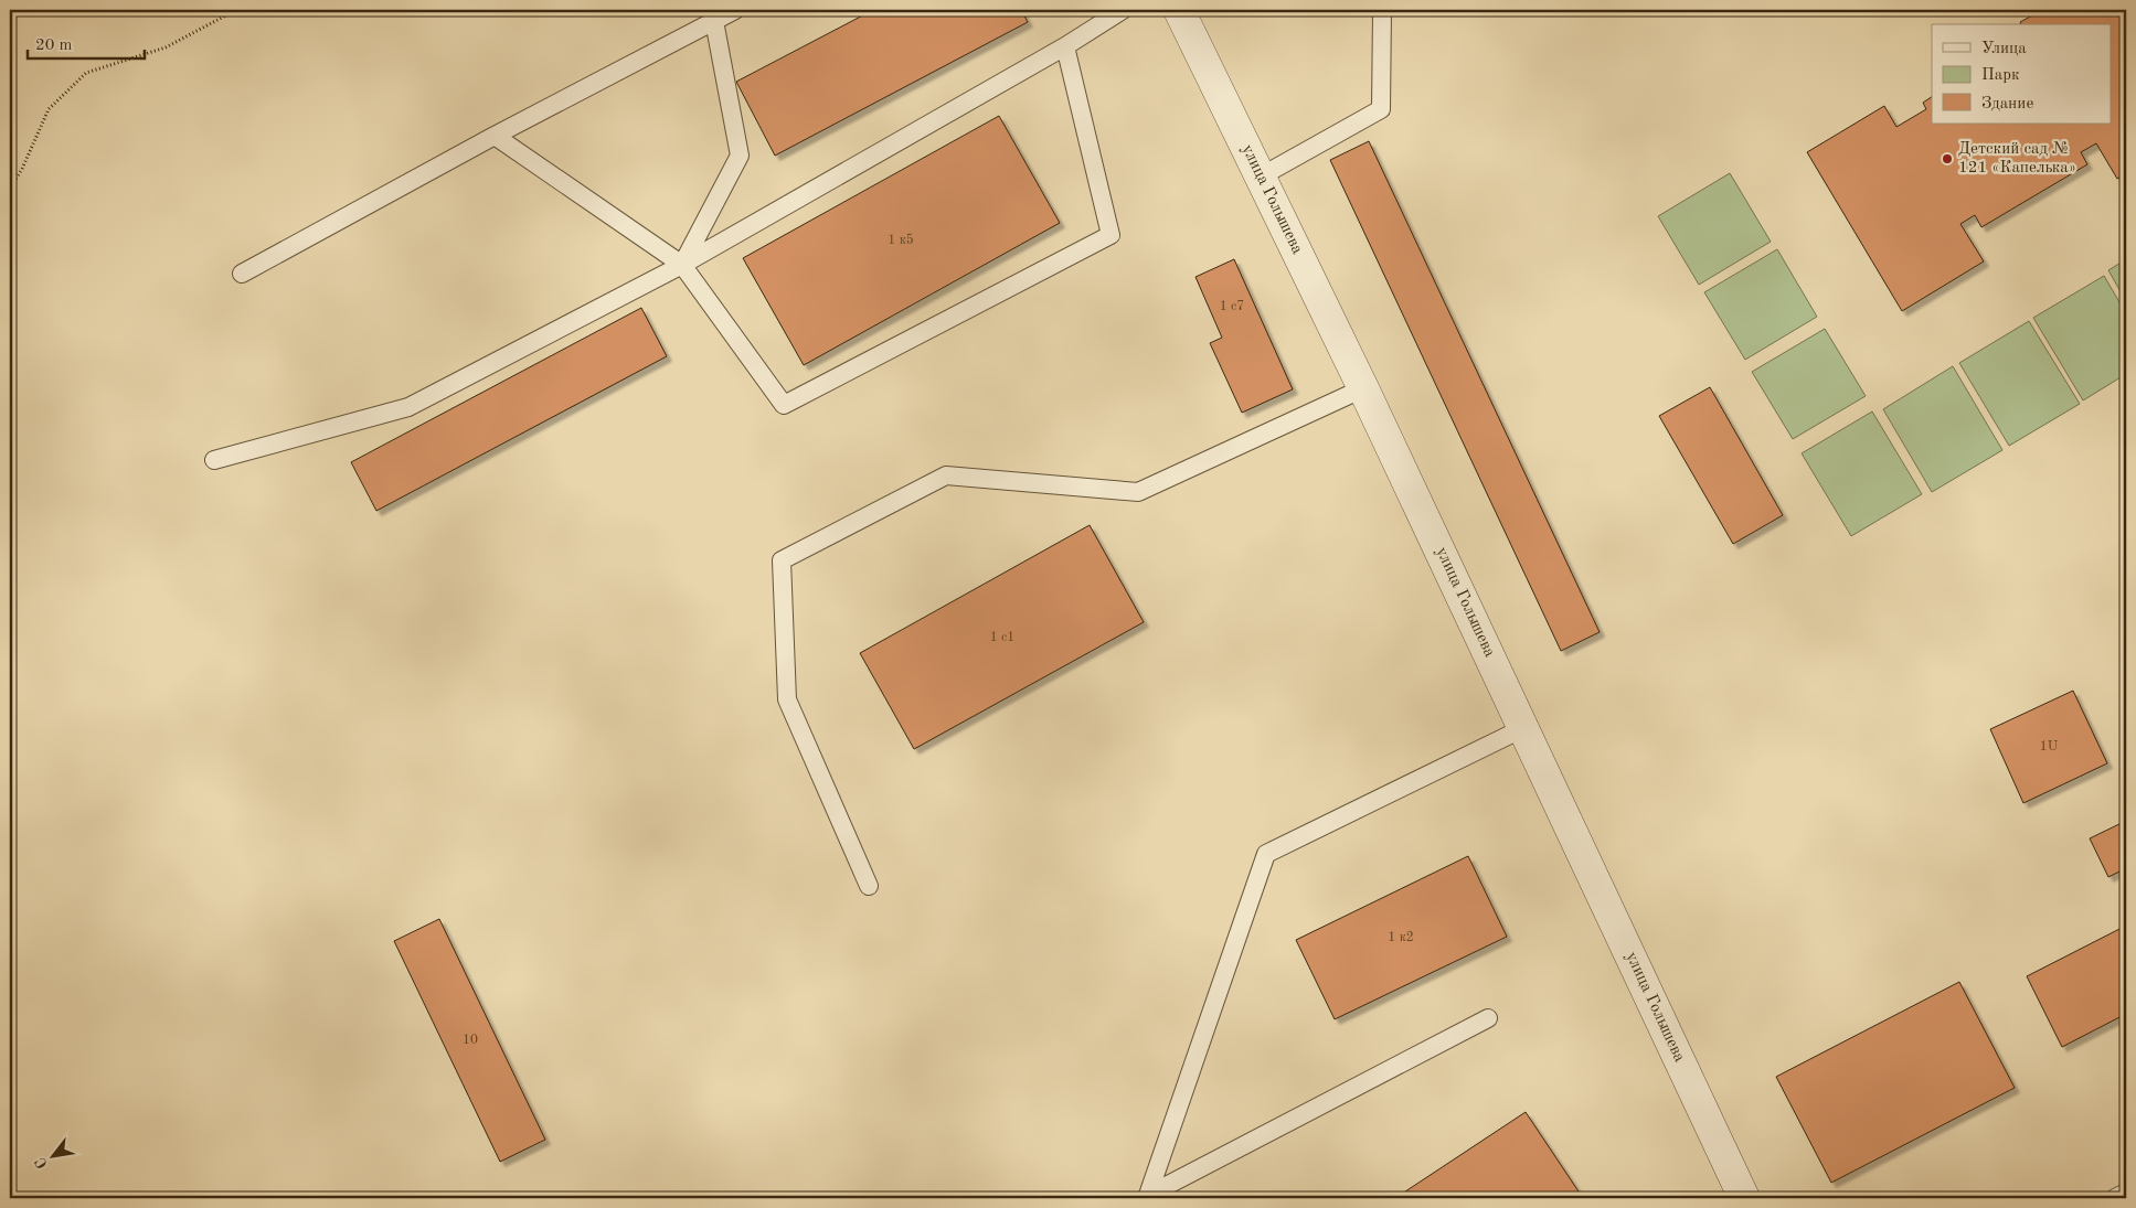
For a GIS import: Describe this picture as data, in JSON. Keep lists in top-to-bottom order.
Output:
{
  "streets": {
    "street": ["улица Голышева"]
  },
  "places": ["Детский сад № 121 «Капелька»"],
  "house_numbers": [
    "1 к5",
    "1 с7",
    "1 с1",
    "1U",
    "1 к2",
    "10"
  ],
  "legend": ["Улица", "Парк", "Здание"],
  "scale_bar": "20 m",
  "north": "bottom left"
}
